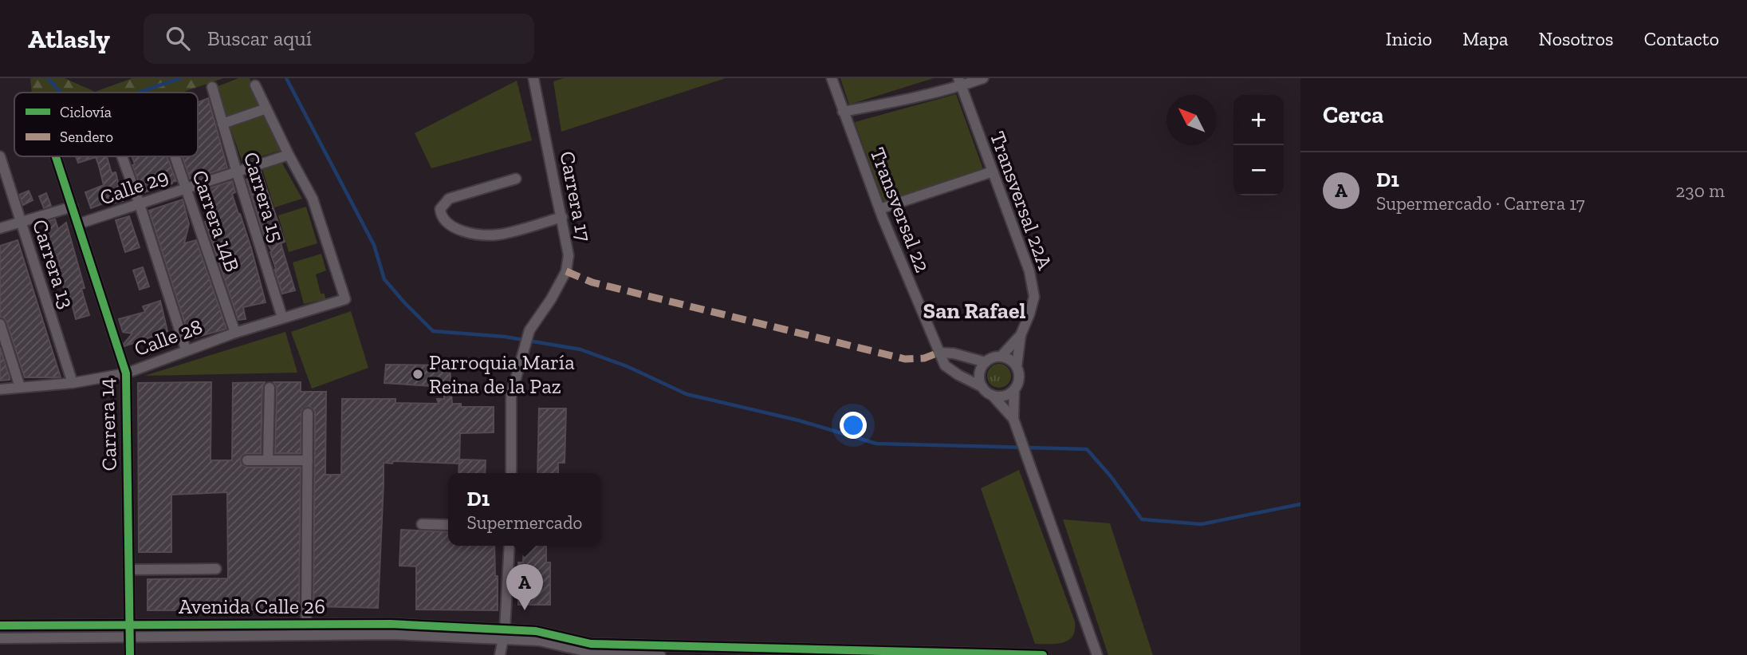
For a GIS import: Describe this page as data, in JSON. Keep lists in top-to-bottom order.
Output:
{
  "streets": {
    "street": [
      "Calle 29",
      "Carrera 17",
      "Carrera 15",
      "Transversal 22A",
      "Transversal 22",
      "Carrera 14B",
      "Carrera 13",
      "Calle 28",
      "Carrera 14",
      "Avenida Calle 26"
    ]
  },
  "crossings": [
    ["Calle 29", "Carrera 15"],
    ["Calle 29", "Carrera 14B"],
    ["Calle 29", "Carrera 13"],
    ["Calle 29", "Calle 28"],
    ["Calle 29", "Carrera 14"],
    ["Carrera 15", "Calle 28"],
    ["Carrera 14B", "Calle 28"],
    ["Carrera 13", "Calle 28"],
    ["Calle 28", "Carrera 14"],
    ["Carrera 14", "Avenida Calle 26"]
  ],
  "districts": ["San Rafael"],
  "places": ["Parroquia María Reina de la Paz"],
  "legend": ["Ciclovía", "Sendero"],
  "north": "top left",
  "page": {
    "header": "Atlasly",
    "search": "Buscar aquí",
    "nav": [
      "Inicio",
      "Mapa",
      "Nosotros",
      "Contacto"
    ],
    "heading": "Cerca",
    "map_buttons": ["+", "−"],
    "list": [
      {
        "mark": "A",
        "name": "D1",
        "note": "Supermercado · Carrera 17",
        "value": "230 m"
      }
    ],
    "popup": ["D1", "Supermercado"],
    "pins": "A"
  }
}
